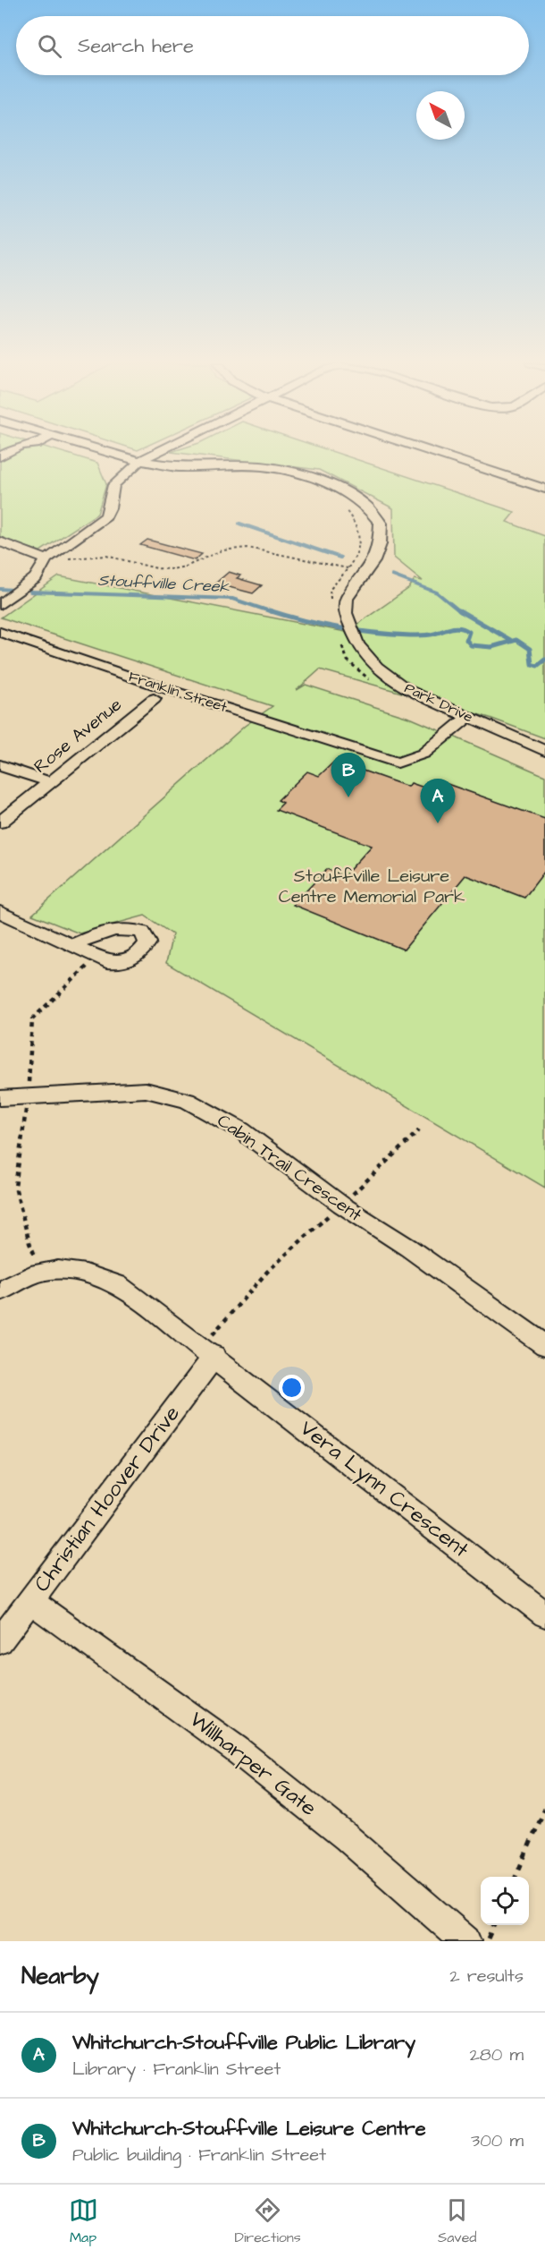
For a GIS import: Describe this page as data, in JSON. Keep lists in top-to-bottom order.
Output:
{
  "streets": {
    "street": [
      "Franklin Street",
      "Park Drive",
      "Rose Avenue",
      "Cabin Trail Crescent",
      "Vera Lynn Crescent",
      "Christian Hoover Drive",
      "Willharper Gate"
    ]
  },
  "crossings": [
    ["Franklin Street", "Park Drive"],
    ["Vera Lynn Crescent", "Christian Hoover Drive"],
    ["Christian Hoover Drive", "Willharper Gate"]
  ],
  "water": ["Stouffville Creek"],
  "parks": ["Stouffville Leisure Centre Memorial Park"],
  "north": "top left",
  "page": {
    "search": "Search here",
    "pins": ["B", "A"],
    "heading": ["Nearby", "2 results"],
    "list": [
      {
        "mark": "A",
        "name": "Whitchurch-Stouffville Public Library",
        "note": "Library · Franklin Street",
        "value": "280 m"
      },
      {
        "mark": "B",
        "name": "Whitchurch-Stouffville Leisure Centre",
        "note": "Public building · Franklin Street",
        "value": "300 m"
      }
    ],
    "nav": ["Map", "Directions", "Saved"]
  }
}
